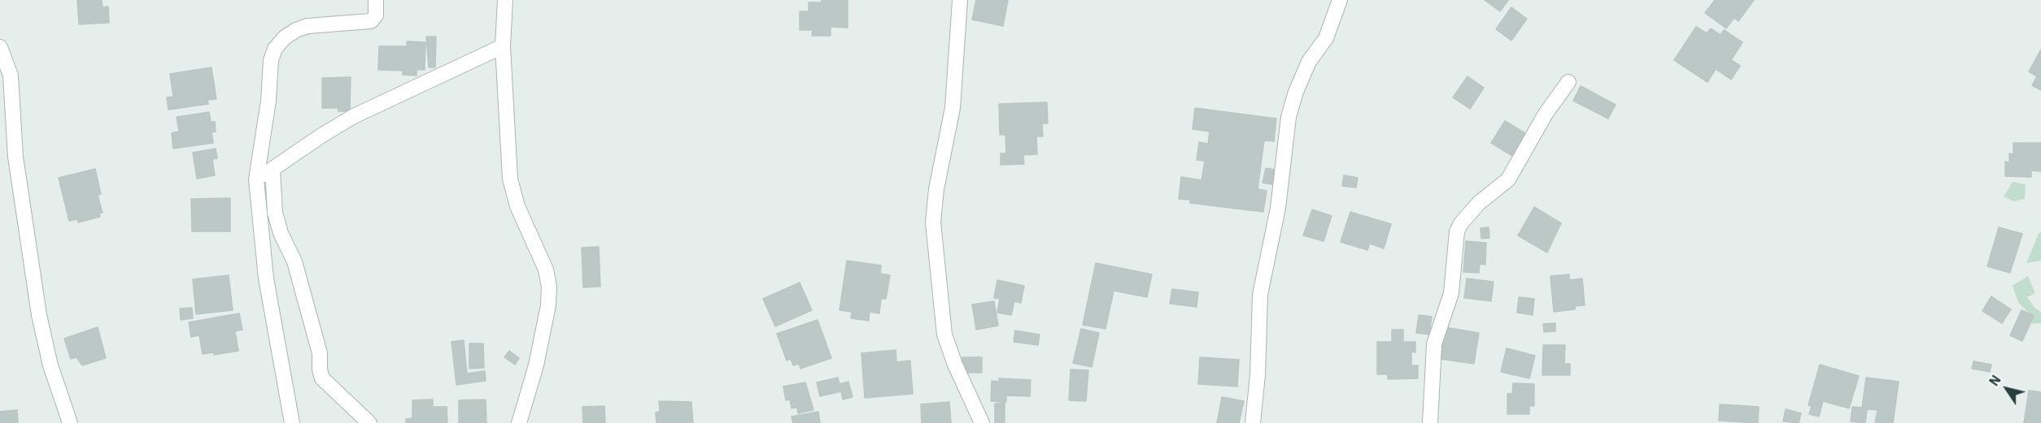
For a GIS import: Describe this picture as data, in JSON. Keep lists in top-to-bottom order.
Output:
{
  "north": "top left"
}
